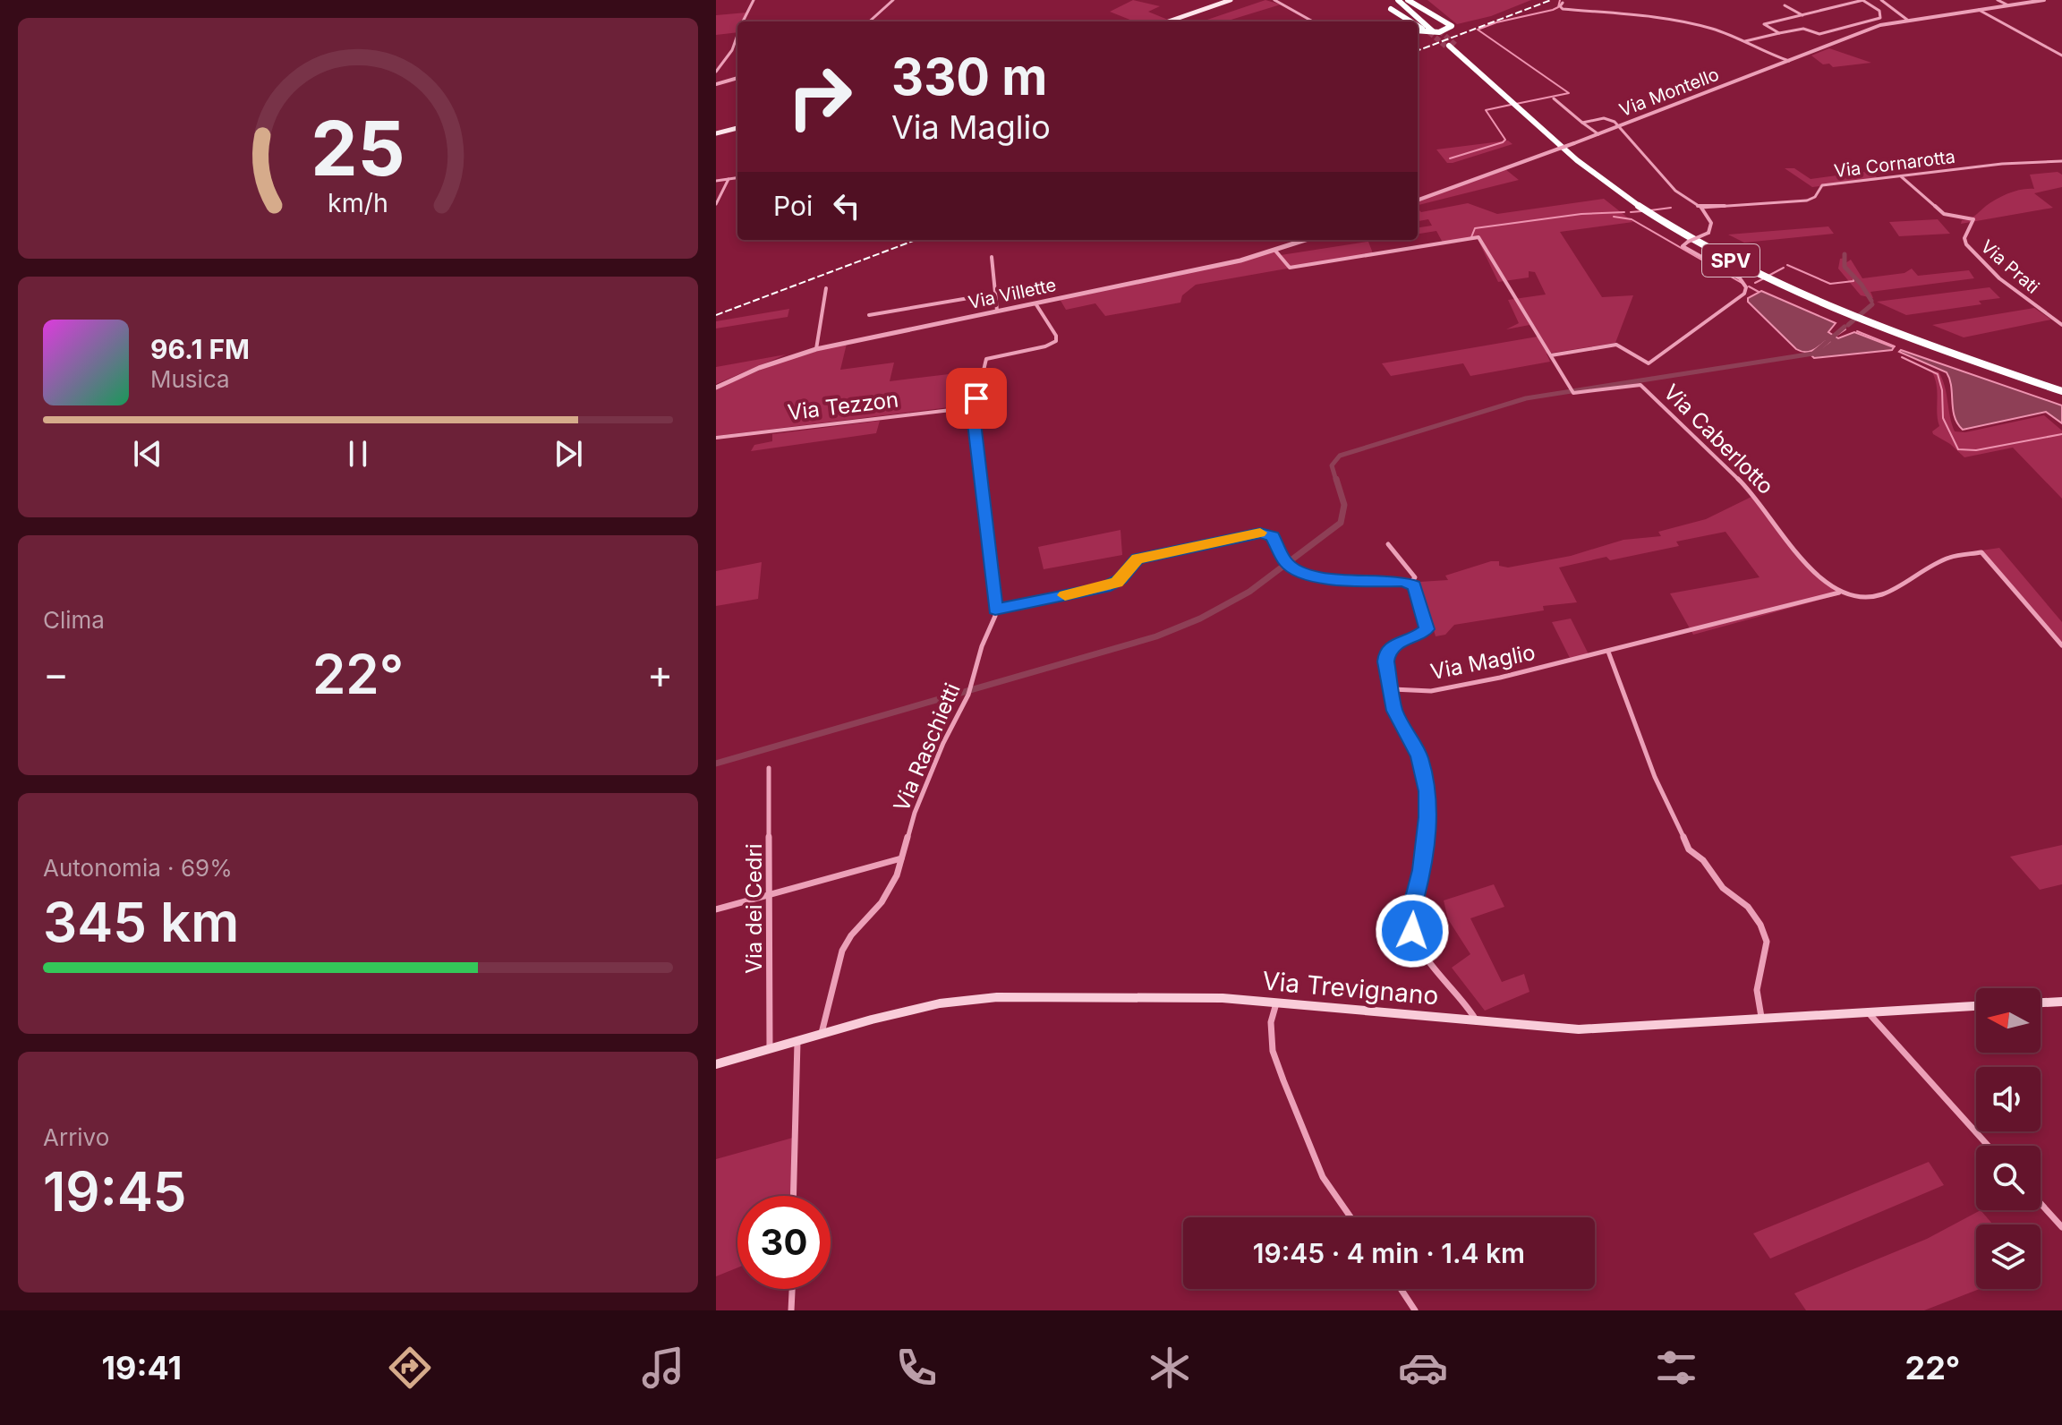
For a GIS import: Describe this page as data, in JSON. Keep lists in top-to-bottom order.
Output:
{
  "streets": {
    "highway": ["SPV"],
    "main road": ["Via Trevignano"],
    "street": [
      "Via Montello",
      "Via Cornarotta",
      "Via Prati",
      "Via Villette",
      "Via Tezzon",
      "Via Caberlotto",
      "Via Maglio",
      "Via Raschietti",
      "Via dei Cedri"
    ]
  },
  "crossings": [
    ["Via Montello", "Via Cornarotta"],
    ["Via Cornarotta", "Via Prati"],
    ["Via Villette", "Via Caberlotto"],
    ["Via Villette", "Via Raschietti"],
    ["Via Tezzon", "Via Raschietti"],
    ["Via Caberlotto", "Via Maglio"],
    ["Via Raschietti", "Via Trevignano"],
    ["Via dei Cedri", "Via Trevignano"]
  ],
  "north": "left",
  "page": {
    "turn": ["330 m", "Via Maglio"],
    "then": "Poi",
    "song": ["96.1 FM", "Musica"],
    "tile": [
      "Clima",
      ["Autonomia · 69%", "345 km"],
      ["Arrivo", "19:45"]
    ],
    "heat": ["−", "22°", "+"],
    "limit": "30",
    "trip": "19:45 · 4 min · 1.4 km",
    "tabs": ["19:41", "22°"],
    "gauge": ["25", "km/h"]
  }
}
